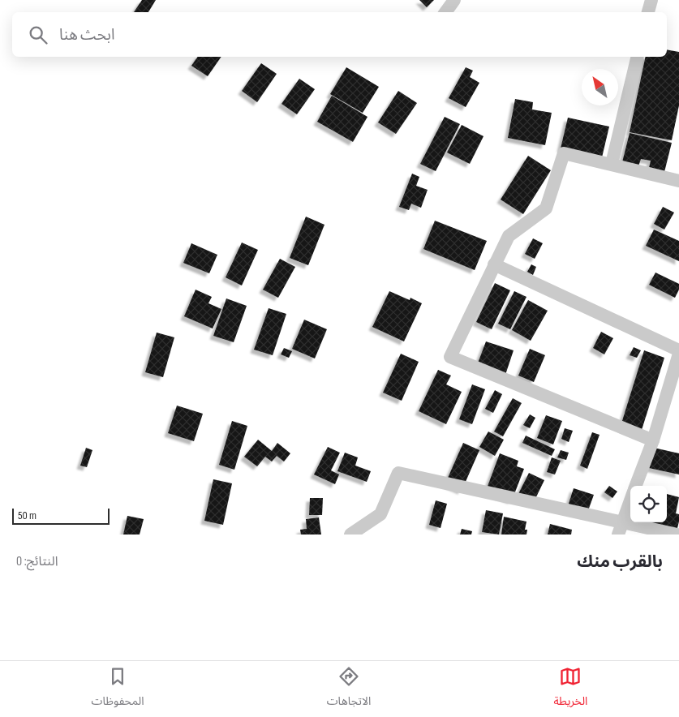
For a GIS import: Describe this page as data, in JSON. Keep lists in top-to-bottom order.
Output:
{
  "scale_bar": "50 m",
  "north": "top left",
  "page": {
    "search": "ابحث هنا",
    "scale": "50 m",
    "heading": ["بالقرب منك", "النتائج: 0"],
    "nav": ["الخريطة", "الاتجاهات", "المحفوظات"]
  }
}
